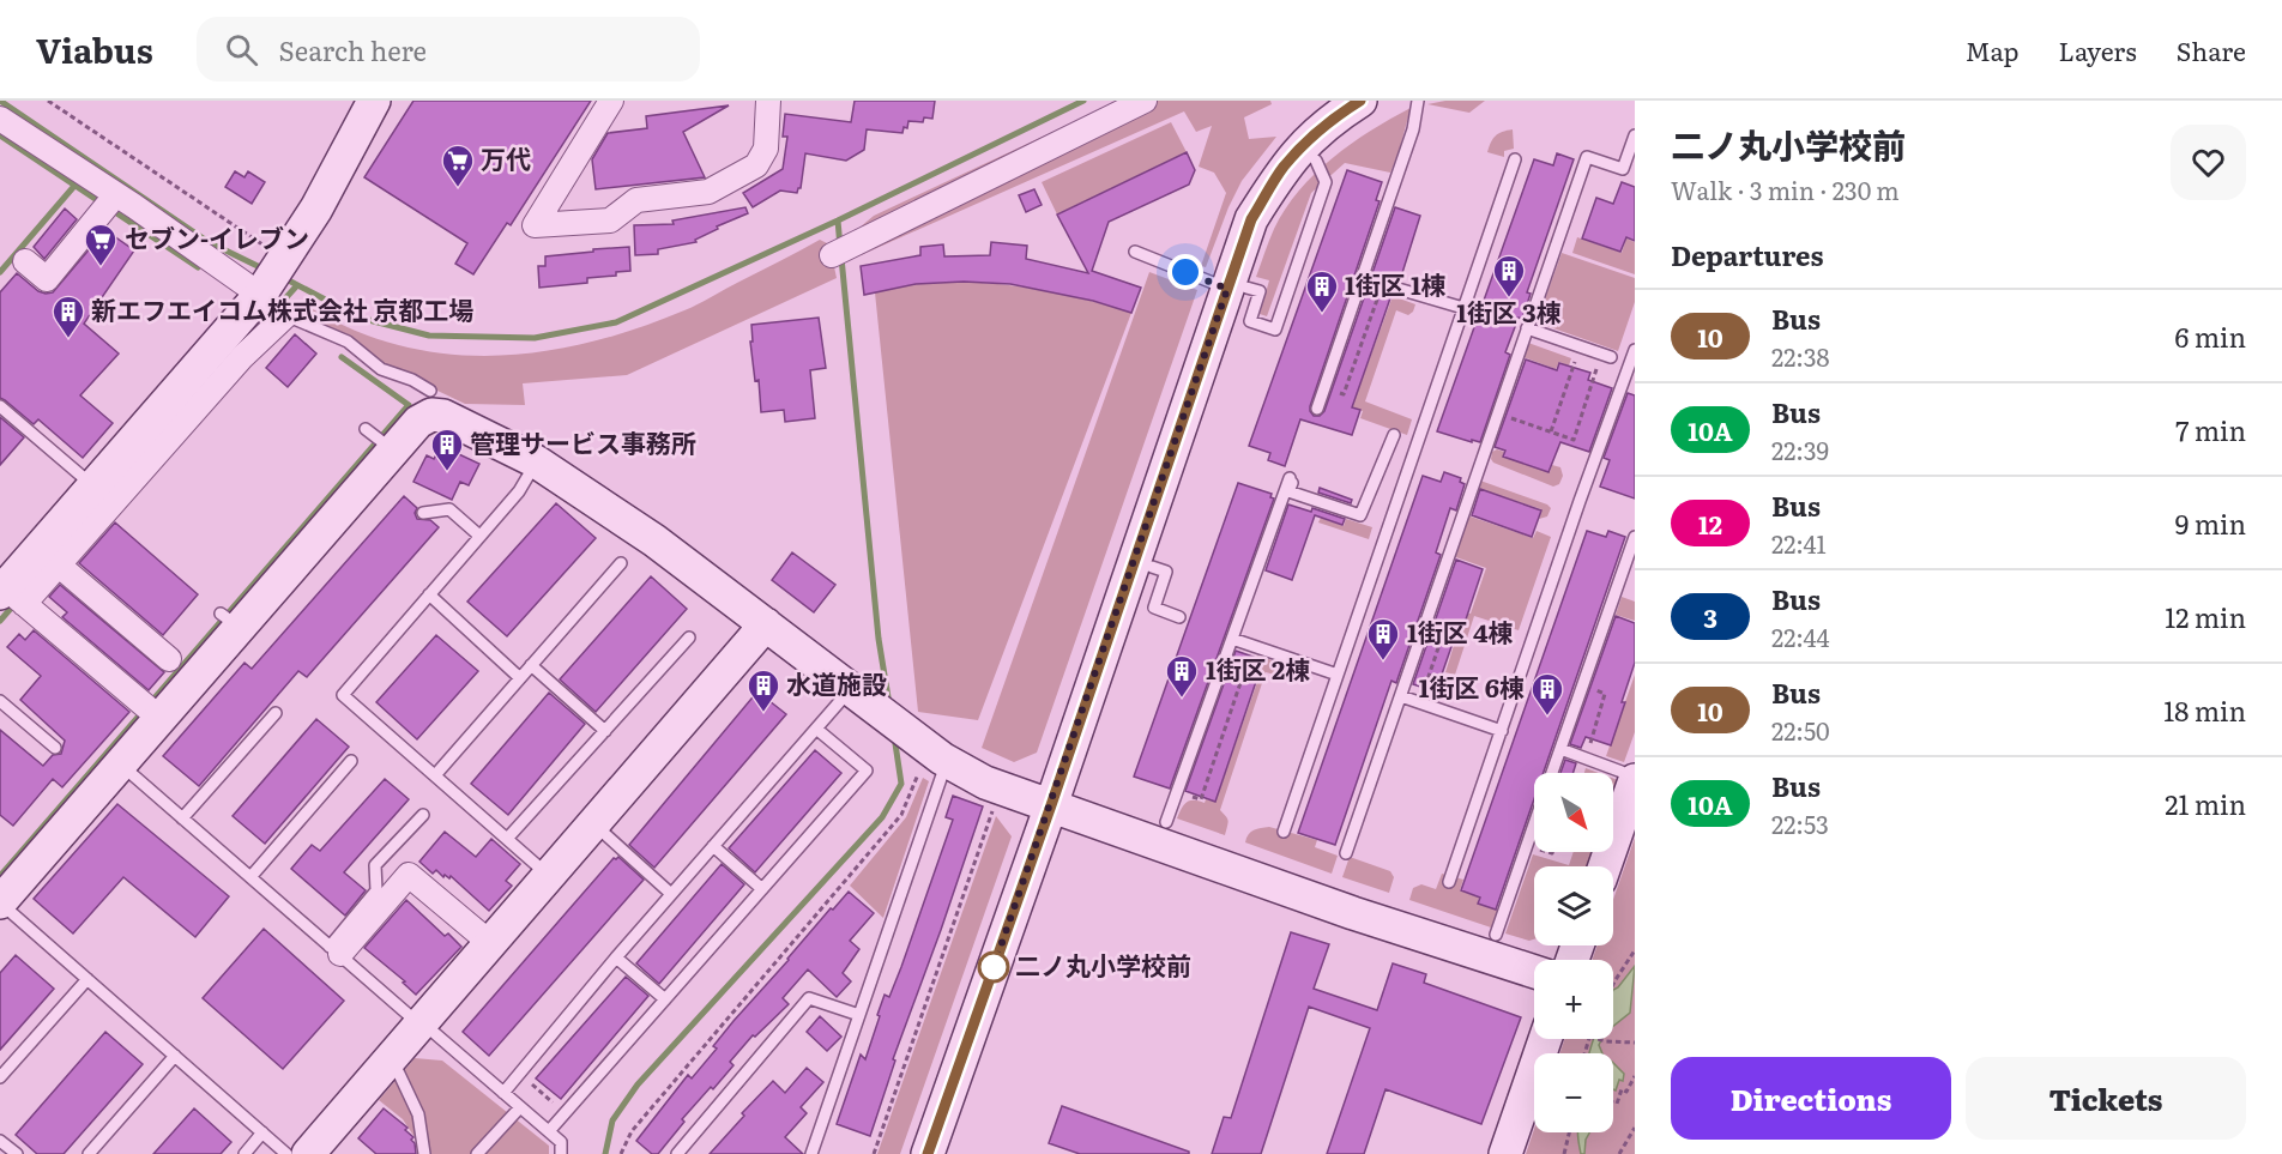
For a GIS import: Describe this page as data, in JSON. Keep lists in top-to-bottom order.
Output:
{
  "places": {
    "supermarket": ["万代", "セブン-イレブン"],
    "building": [
      "1街区 3棟",
      "1街区 1棟",
      "新エフエイコム株式会社 京都工場",
      "管理サービス事務所",
      "1街区 4棟",
      "1街区 2棟",
      "水道施設",
      "1街区 6棟"
    ],
    "other": ["二ノ丸小学校前"]
  },
  "lines": ["bus line 10"],
  "north": "bottom right",
  "page": {
    "header": "Viabus",
    "search": "Search here",
    "nav": ["Map", "Layers", "Share"],
    "heading": [
      ["二ノ丸小学校前", "Walk · 3 min · 230 m"],
      "Departures"
    ],
    "list": [
      {
        "mark": "10",
        "name": "Bus",
        "note": "22:38",
        "value": "6 min"
      },
      {
        "mark": "10A",
        "name": "Bus",
        "note": "22:39",
        "value": "7 min"
      },
      {
        "mark": "12",
        "name": "Bus",
        "note": "22:41",
        "value": "9 min"
      },
      {
        "mark": "3",
        "name": "Bus",
        "note": "22:44",
        "value": "12 min"
      },
      {
        "mark": "10",
        "name": "Bus",
        "note": "22:50",
        "value": "18 min"
      },
      {
        "mark": "10A",
        "name": "Bus",
        "note": "22:53",
        "value": "21 min"
      }
    ],
    "map_buttons": ["+", "−"],
    "buttons": ["Directions", "Tickets"]
  }
}
